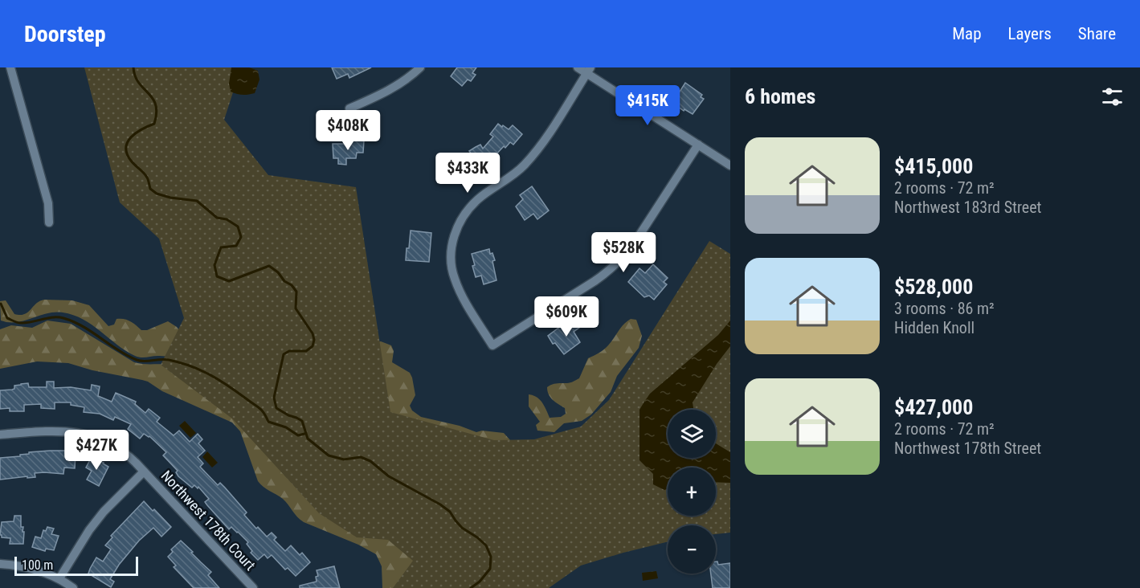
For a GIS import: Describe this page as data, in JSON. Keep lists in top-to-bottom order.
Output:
{
  "streets": {
    "street": ["Northwest 178th Court"]
  },
  "scale_bar": "100 m",
  "page": {
    "header": "Doorstep",
    "nav": ["Map", "Layers", "Share"],
    "heading": "6 homes",
    "price": [
      "$415K",
      "$408K",
      "$433K",
      "$528K",
      "$609K",
      "$427K"
    ],
    "list": [
      {
        "name": "$415,000",
        "note": "2 rooms · 72 m² · Northwest 183rd Street"
      },
      {
        "name": "$528,000",
        "note": "3 rooms · 86 m² · Hidden Knoll"
      },
      {
        "name": "$427,000",
        "note": "2 rooms · 72 m² · Northwest 178th Street"
      }
    ],
    "map_buttons": ["+", "−"],
    "scale": "100 m"
  }
}
